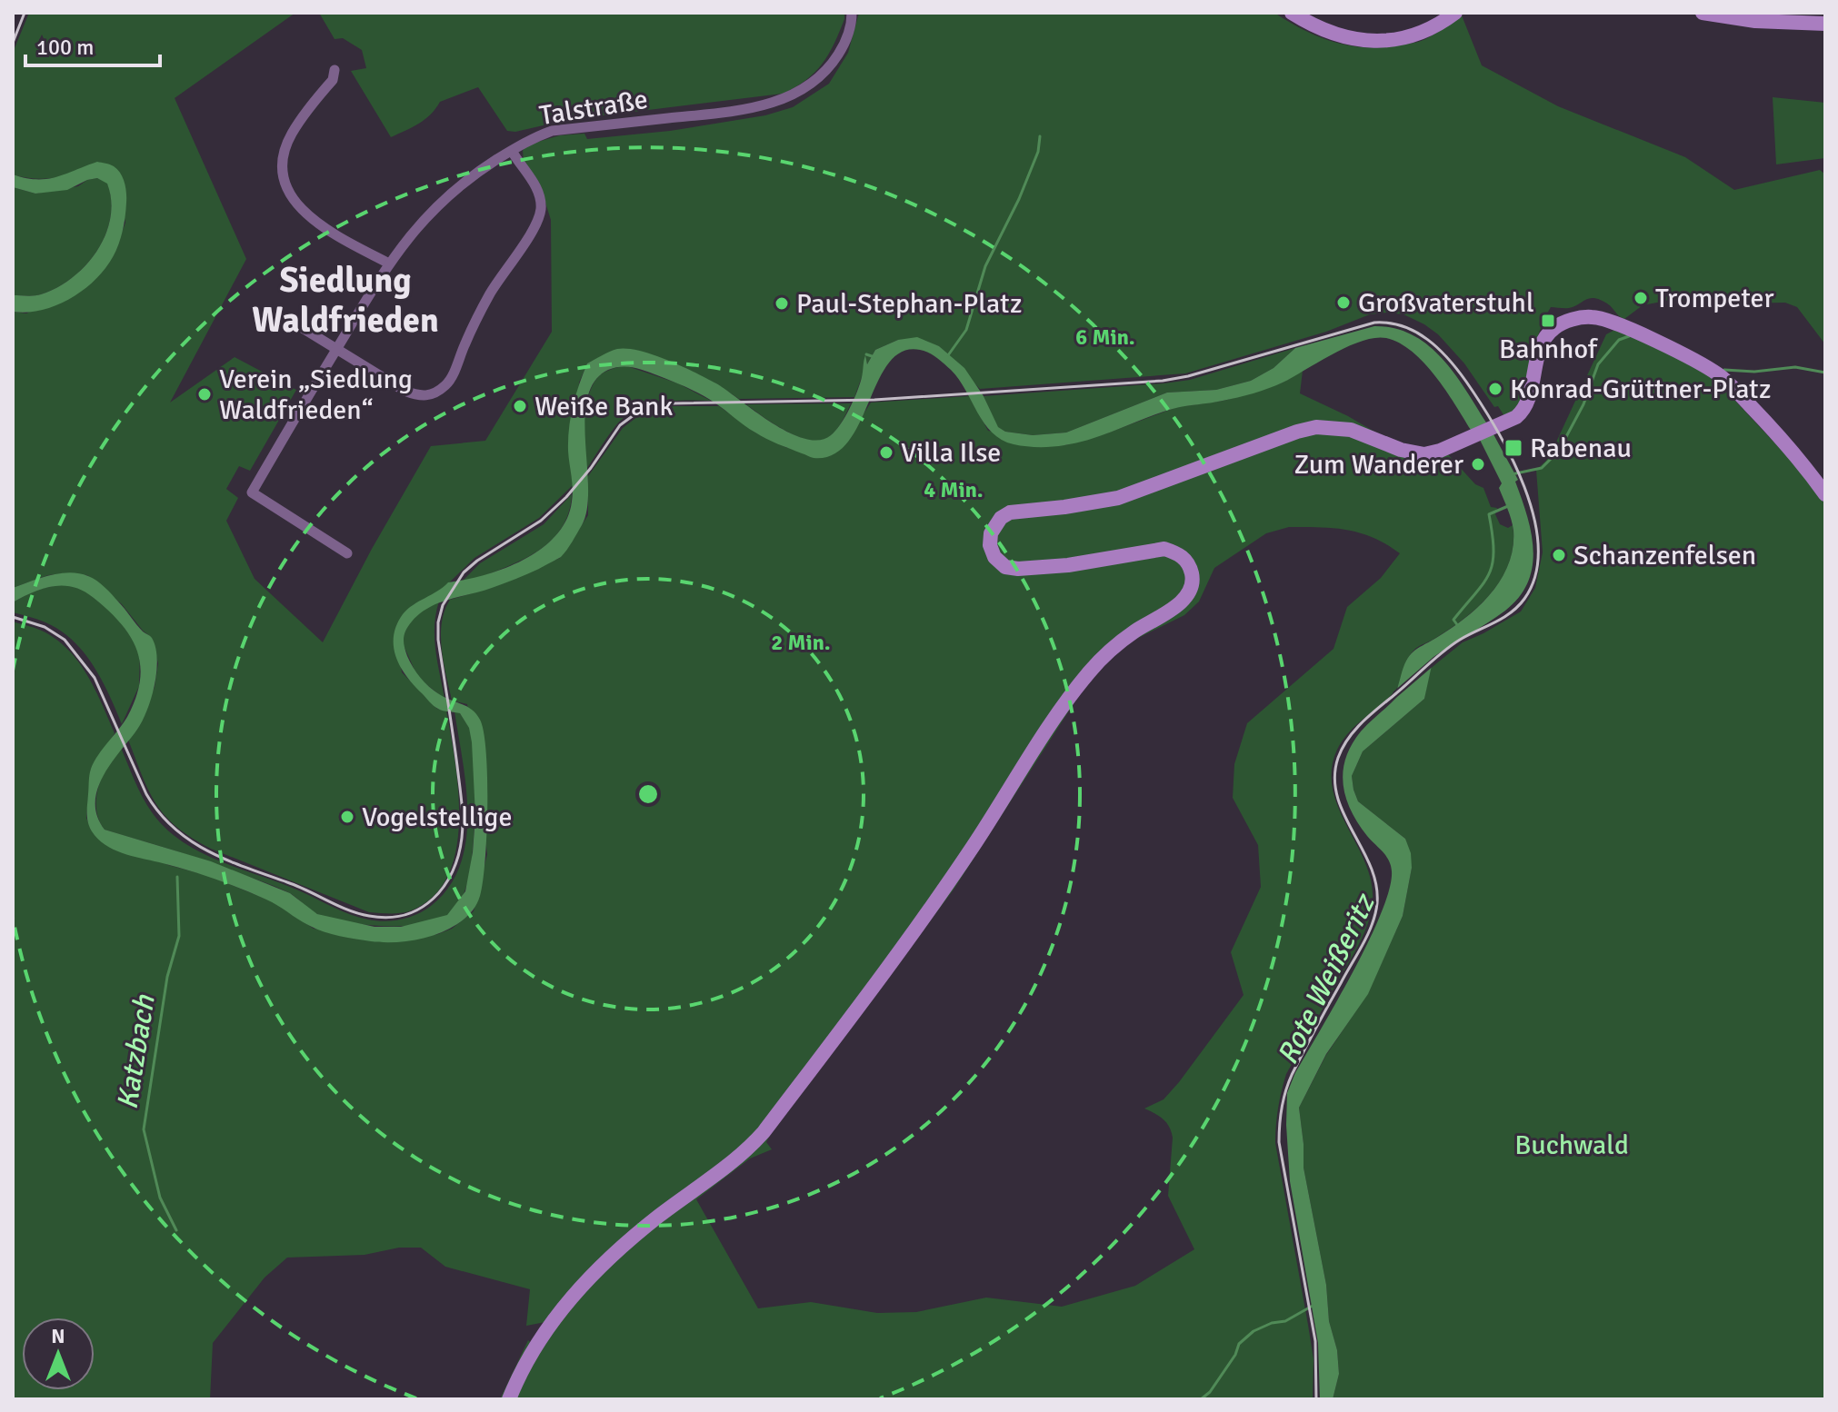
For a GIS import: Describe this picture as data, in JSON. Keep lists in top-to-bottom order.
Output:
{
  "streets": {
    "street": ["Talstraße"]
  },
  "districts": ["Siedlung Waldfrieden"],
  "water": ["Rote Weißeritz", "Katzbach"],
  "parks": ["Buchwald"],
  "places": {
    "other": [
      "Trompeter",
      "Großvaterstuhl",
      "Paul-Stephan-Platz",
      "Konrad-Grüttner-Platz",
      "Verein „Siedlung Waldfrieden“",
      "Weiße Bank",
      "Villa Ilse",
      "Zum Wanderer",
      "Schanzenfelsen",
      "Vogelstellige"
    ],
    "transit": ["Bahnhof", "Rabenau"]
  },
  "scale_bar": "100 m",
  "north": "top",
  "rings": ["6 Min.", "4 Min.", "2 Min."]
}
